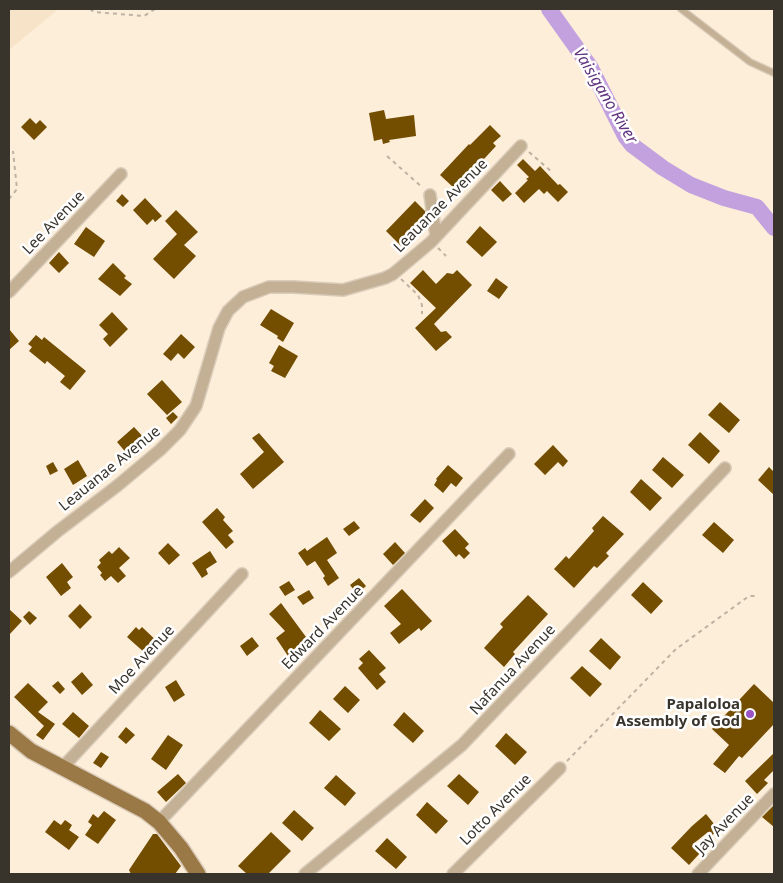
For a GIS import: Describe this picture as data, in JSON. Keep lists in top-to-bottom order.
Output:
{
  "streets": {
    "street": [
      "Leauanae Avenue",
      "Lee Avenue",
      "Edward Avenue",
      "Moe Avenue",
      "Nafanua Avenue",
      "Lotto Avenue",
      "Jay Avenue"
    ]
  },
  "water": ["Vaisigano River"],
  "places": ["Papaloloa Assembly of God"]
}
